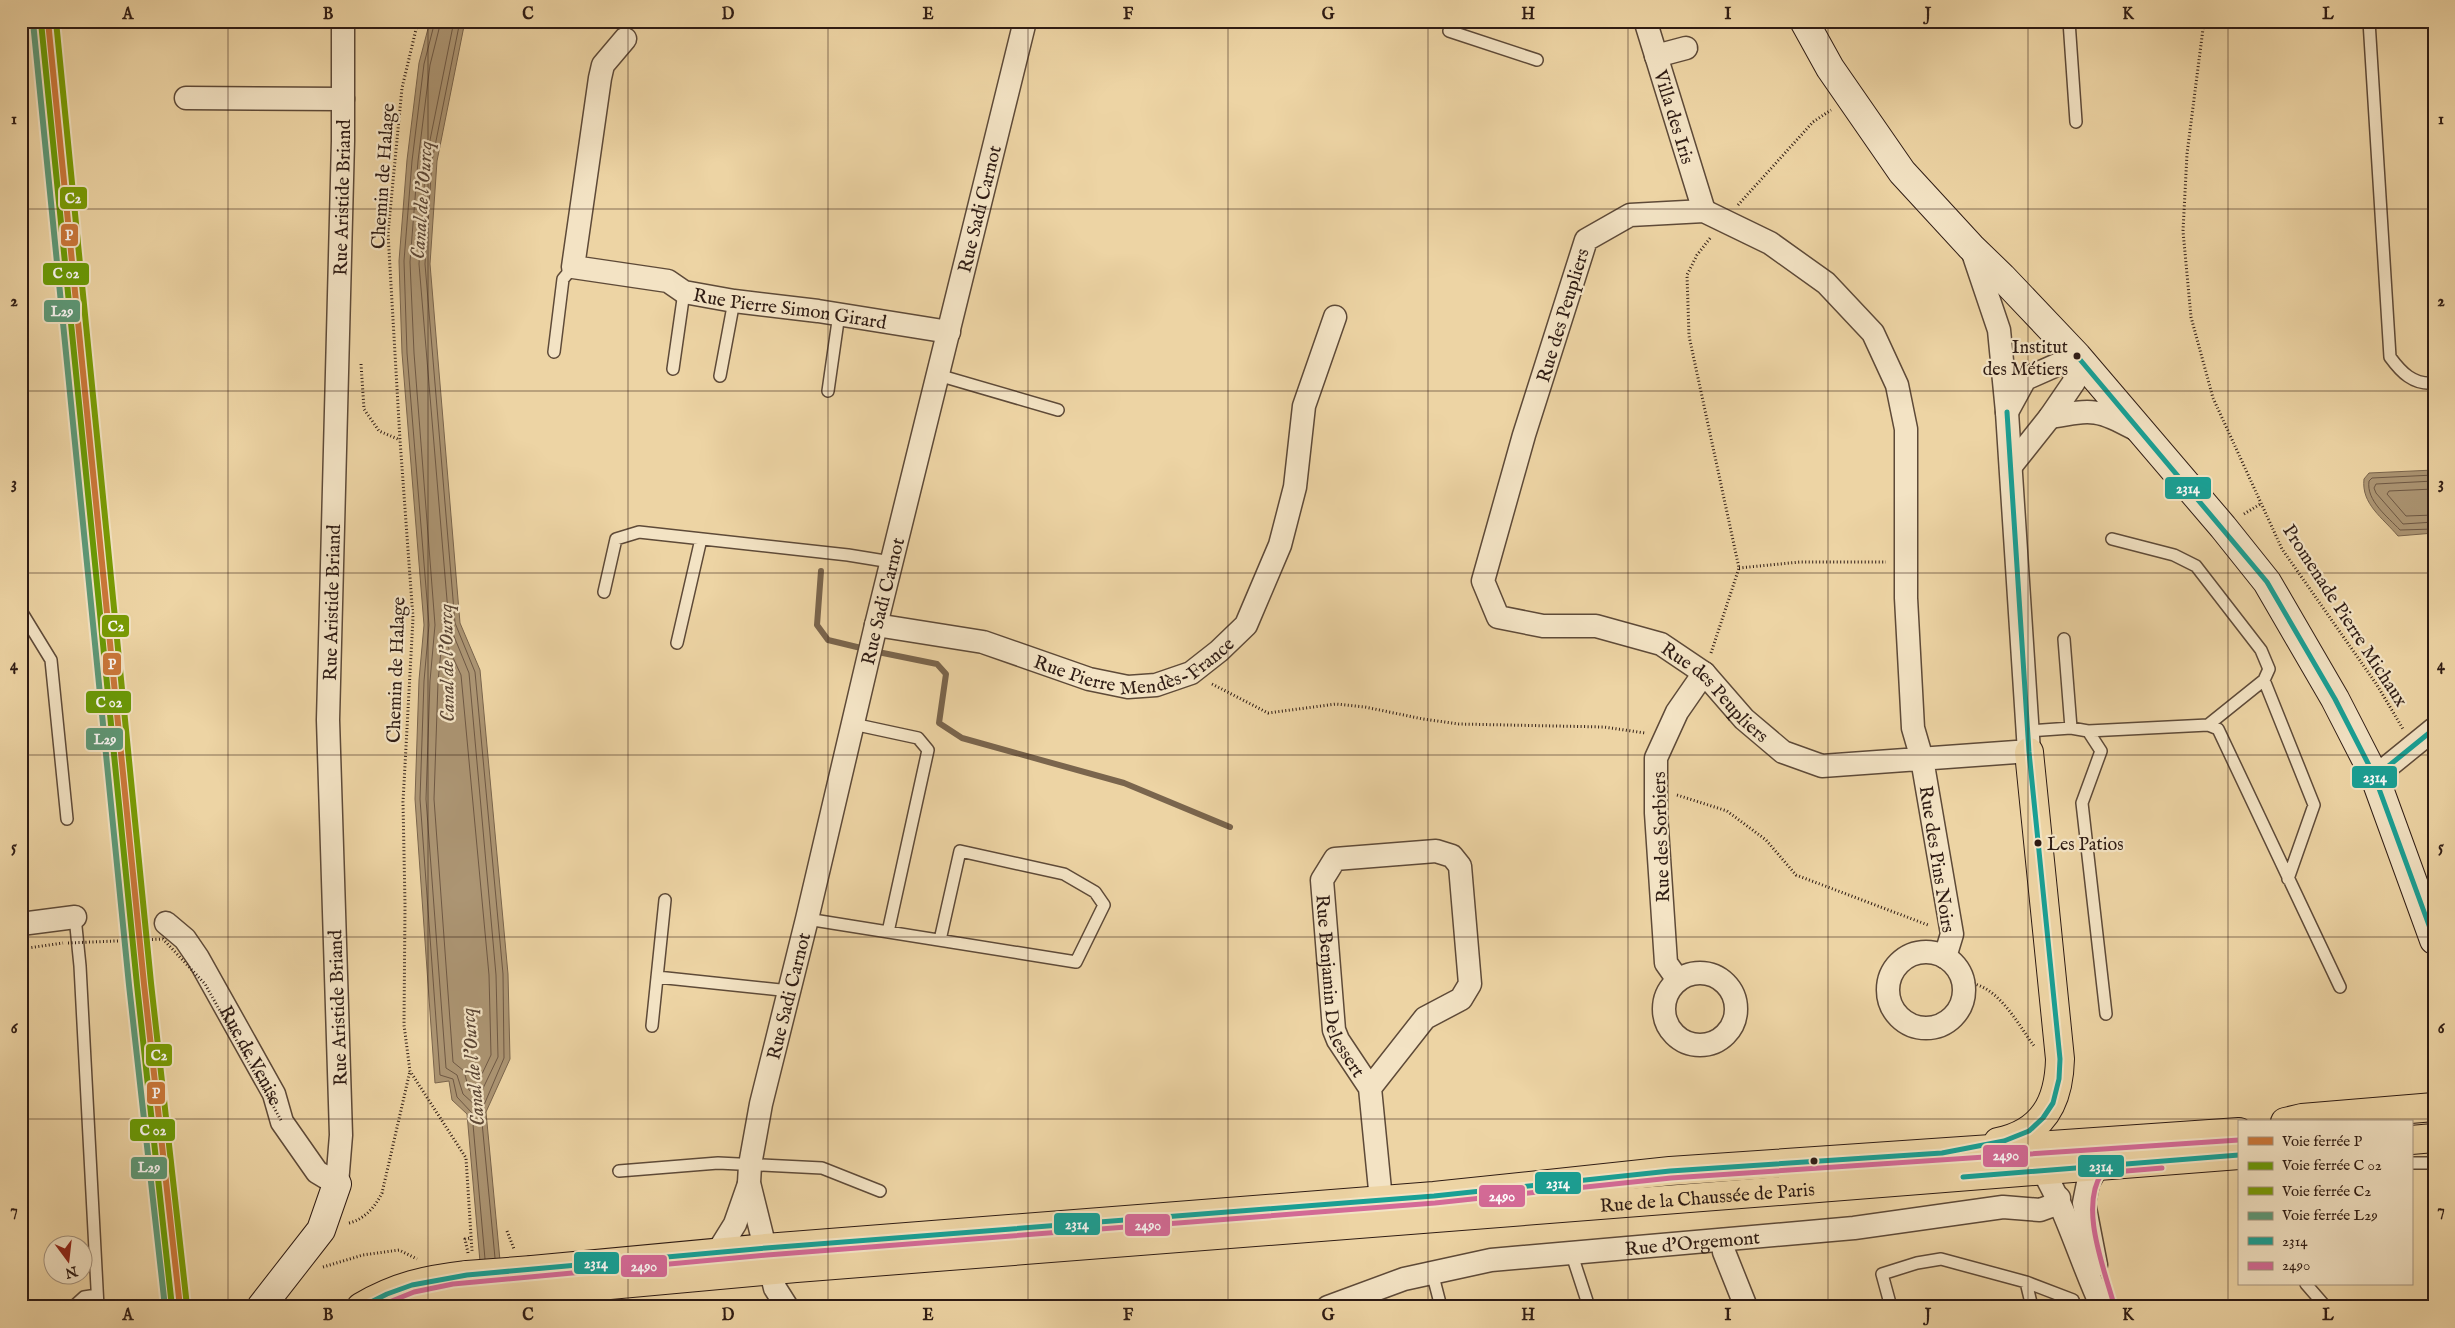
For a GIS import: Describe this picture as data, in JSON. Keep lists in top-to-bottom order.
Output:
{
  "streets": {
    "main road": ["Rue de la Chaussée de Paris"],
    "street": [
      "Villa des Iris",
      "Rue Aristide Briand",
      "Rue Sadi Carnot",
      "Rue Pierre Simon Girard",
      "Rue des Peupliers",
      "Rue Pierre Mendès-France",
      "Rue des Sorbiers",
      "Rue des Pins Noirs",
      "Rue Benjamin Delessert",
      "Rue de Venise",
      "Rue d'Orgemont"
    ],
    "path": ["Chemin de Halage", "Promenade Pierre Michaux"]
  },
  "crossings": [
    ["Villa des Iris", "Rue des Peupliers"],
    ["Chemin de Halage", "Rue de la Chaussée de Paris"],
    ["Rue Aristide Briand", "Rue de Venise"],
    ["Rue Sadi Carnot", "Rue Pierre Simon Girard"],
    ["Rue Sadi Carnot", "Rue Pierre Mendès-France"],
    ["Rue Sadi Carnot", "Rue de la Chaussée de Paris"],
    ["Rue des Peupliers", "Rue des Sorbiers"],
    ["Rue des Peupliers", "Rue des Pins Noirs"],
    ["Rue Benjamin Delessert", "Rue de la Chaussée de Paris"]
  ],
  "water": ["Canal de l'Ourcq"],
  "places": ["Institut des Métiers", "Les Patios"],
  "lines": [
    "rail line P",
    "rail line C2",
    "rail line L29",
    "transit line 2314",
    "transit line 2490"
  ],
  "legend": [
    "Voie ferrée P",
    "Voie ferrée C 02",
    "Voie ferrée C2",
    "Voie ferrée L29",
    "2314",
    "2490"
  ],
  "north": "bottom",
  "grid": {
    "columns": [
      "A",
      "B",
      "C",
      "D",
      "E",
      "F",
      "G",
      "H",
      "I",
      "J",
      "K",
      "L"
    ],
    "rows": [
      "1",
      "2",
      "3",
      "4",
      "5",
      "6",
      "7"
    ]
  }
}
